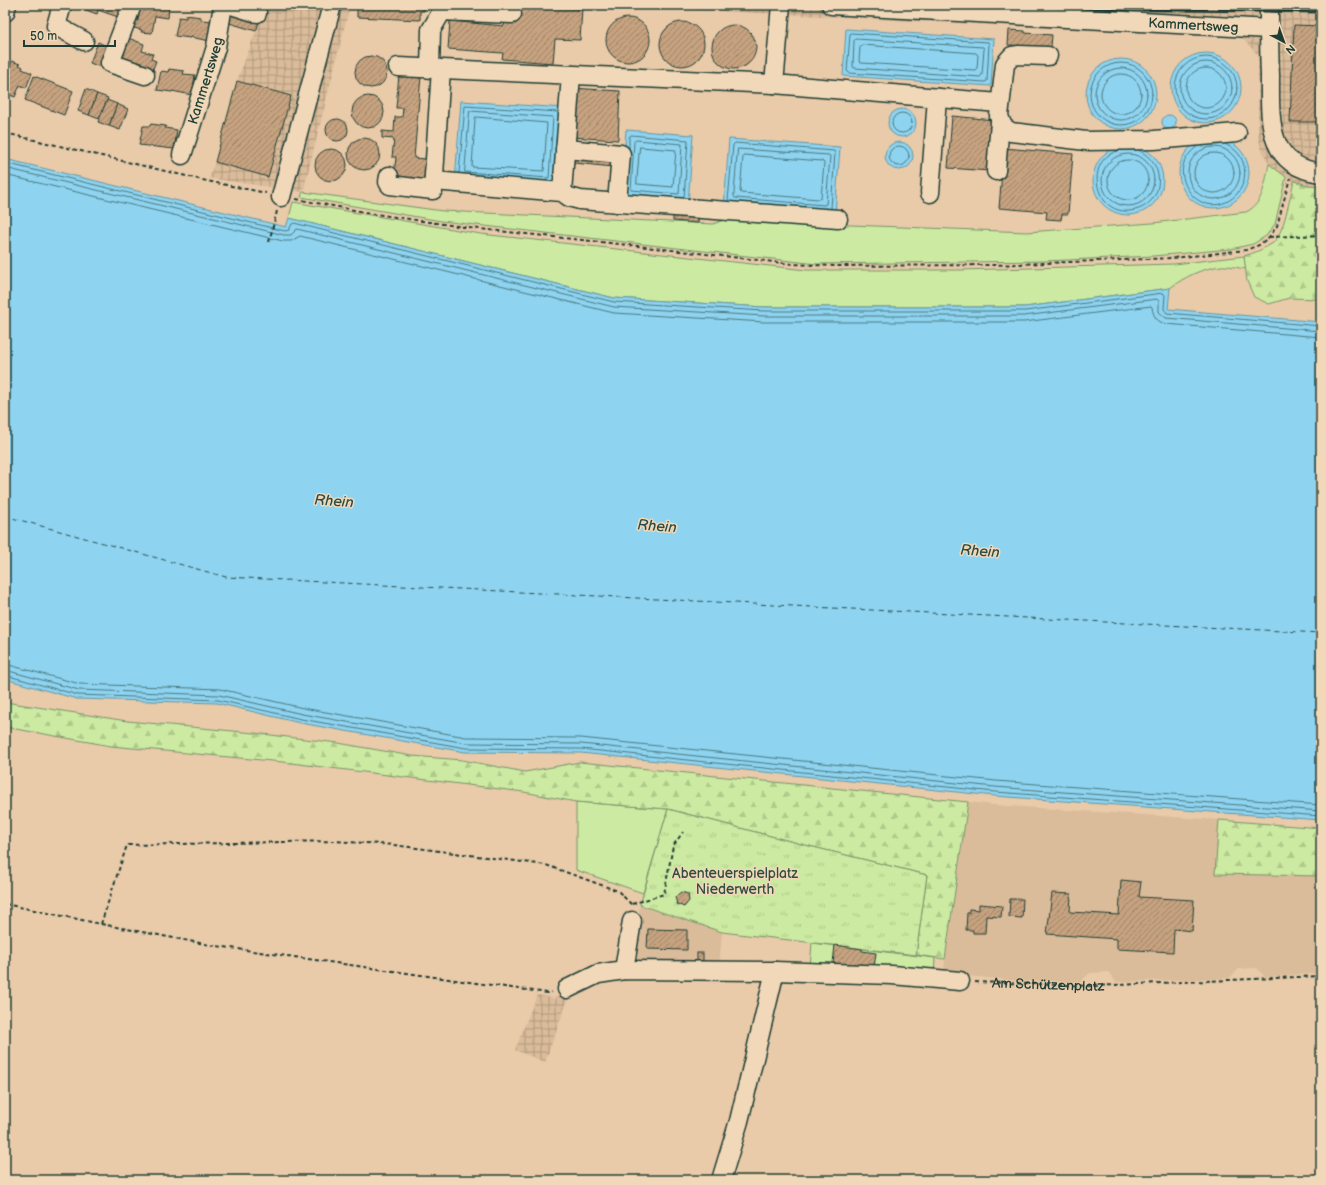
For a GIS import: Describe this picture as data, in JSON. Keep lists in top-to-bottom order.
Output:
{
  "streets": {
    "street": ["Kammertsweg"],
    "path": ["Am Schützenplatz"]
  },
  "water": ["Rhein"],
  "parks": ["Abenteuerspielplatz Niederwerth"],
  "scale_bar": "50 m",
  "north": "bottom right"
}
